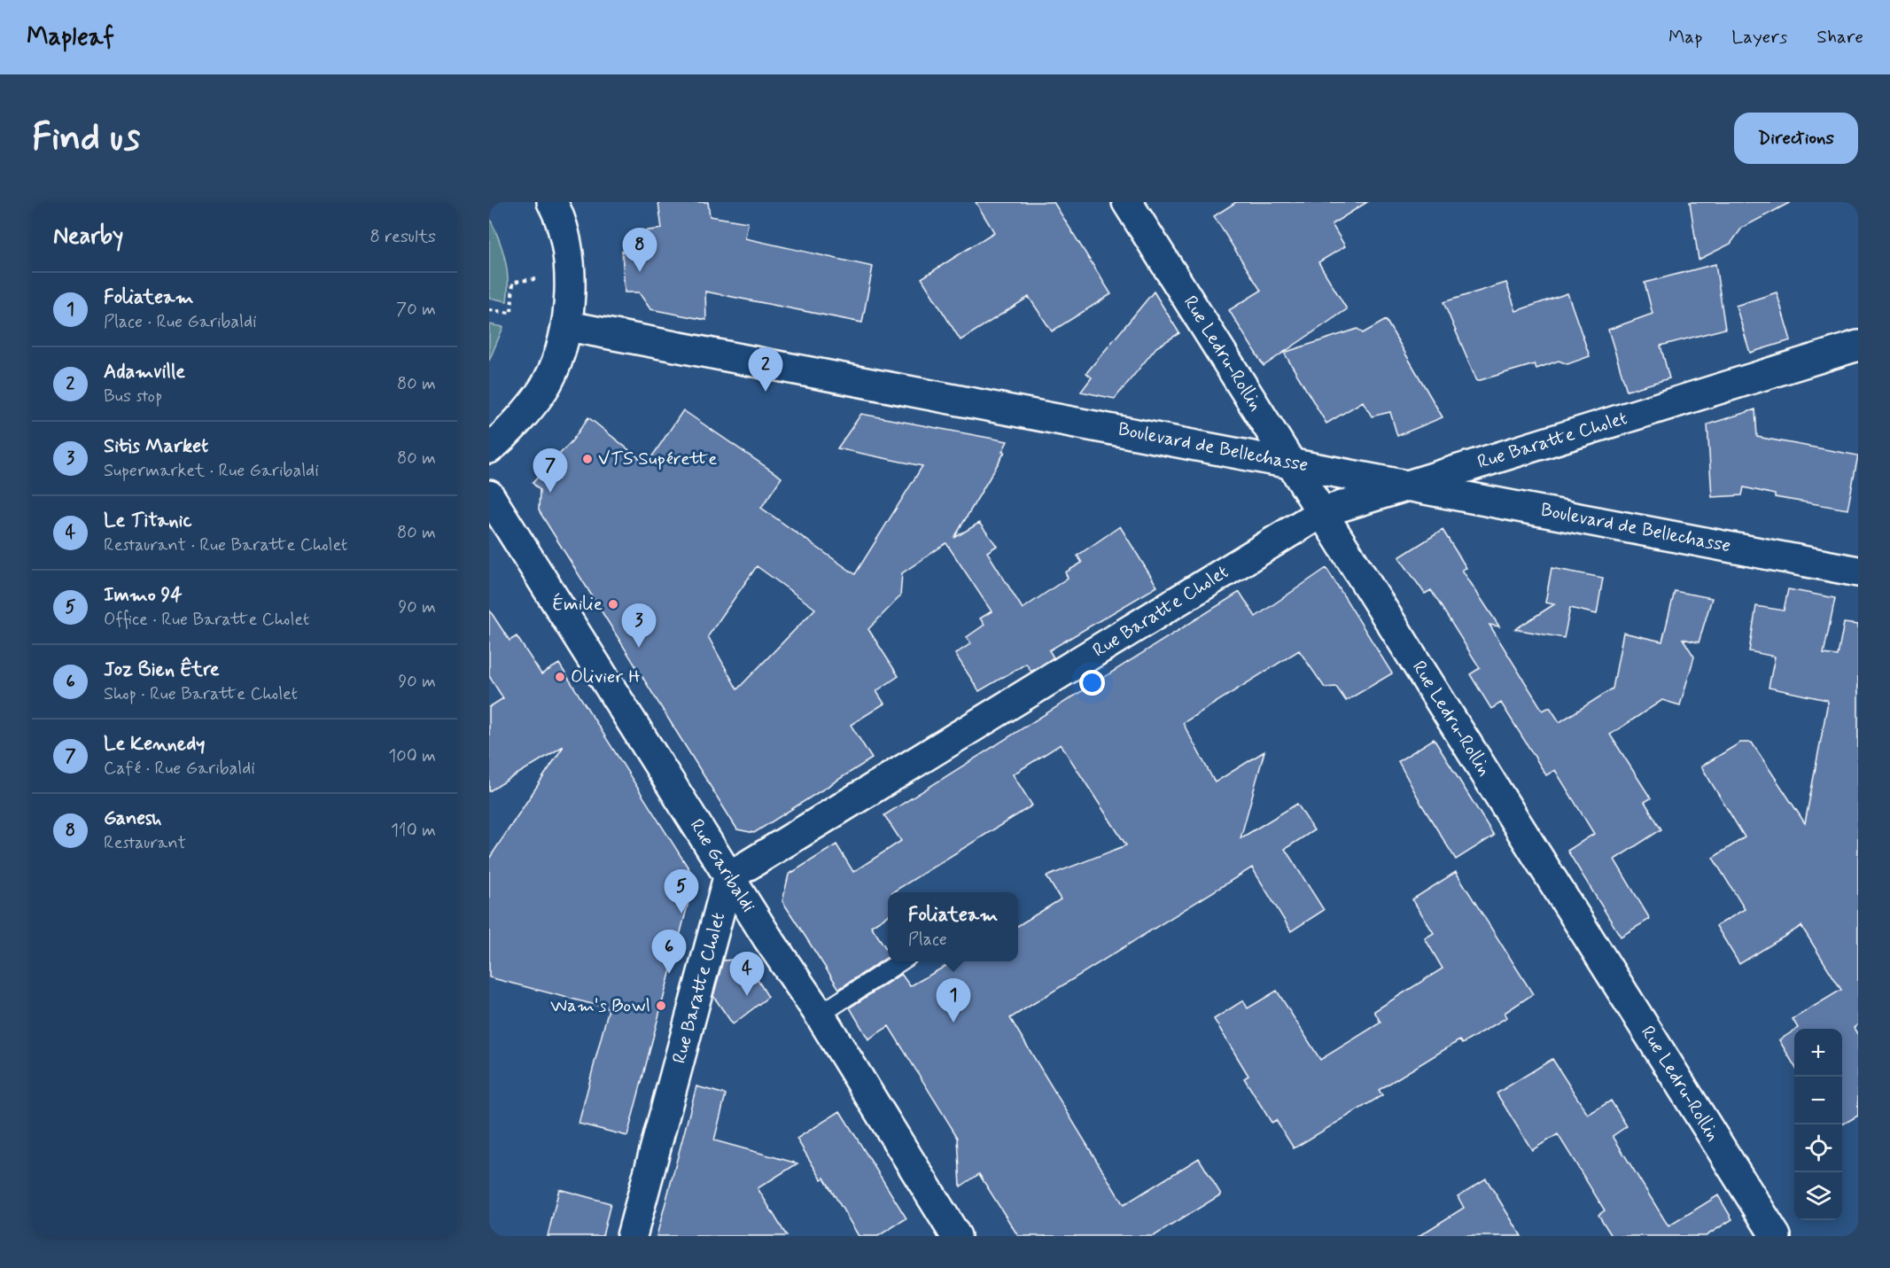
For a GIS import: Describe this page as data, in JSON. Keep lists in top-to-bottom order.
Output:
{
  "streets": {
    "street": [
      "Rue Ledru-Rollin",
      "Rue Baratte Cholet",
      "Boulevard de Bellechasse",
      "Rue Garibaldi"
    ]
  },
  "crossings": [
    ["Rue Ledru-Rollin", "Rue Baratte Cholet"],
    ["Rue Ledru-Rollin", "Boulevard de Bellechasse"],
    ["Rue Baratte Cholet", "Boulevard de Bellechasse"],
    ["Rue Baratte Cholet", "Rue Garibaldi"]
  ],
  "places": [
    "VTS Supérette",
    "Émilie",
    "Olivier H",
    "Wam's Bowl"
  ],
  "page": {
    "header": "Mapleaf",
    "nav": ["Map", "Layers", "Share"],
    "buttons": "Directions",
    "title": "Find us",
    "heading": ["Nearby", "8 results"],
    "pins": [
      "8",
      "2",
      "7",
      "3",
      "5",
      "6",
      "4",
      "1"
    ],
    "list": [
      {
        "mark": "1",
        "name": "Foliateam",
        "note": "Place · Rue Garibaldi",
        "value": "70 m"
      },
      {
        "mark": "2",
        "name": "Adamville",
        "note": "Bus stop",
        "value": "80 m"
      },
      {
        "mark": "3",
        "name": "Sitis Market",
        "note": "Supermarket · Rue Garibaldi",
        "value": "80 m"
      },
      {
        "mark": "4",
        "name": "Le Titanic",
        "note": "Restaurant · Rue Baratte Cholet",
        "value": "80 m"
      },
      {
        "mark": "5",
        "name": "Immo 94",
        "note": "Office · Rue Baratte Cholet",
        "value": "90 m"
      },
      {
        "mark": "6",
        "name": "Joz Bien Être",
        "note": "Shop · Rue Baratte Cholet",
        "value": "90 m"
      },
      {
        "mark": "7",
        "name": "Le Kennedy",
        "note": "Café · Rue Garibaldi",
        "value": "100 m"
      },
      {
        "mark": "8",
        "name": "Ganesh",
        "note": "Restaurant",
        "value": "110 m"
      }
    ],
    "popup": ["Foliateam", "Place"],
    "map_buttons": ["+", "−"]
  }
}
